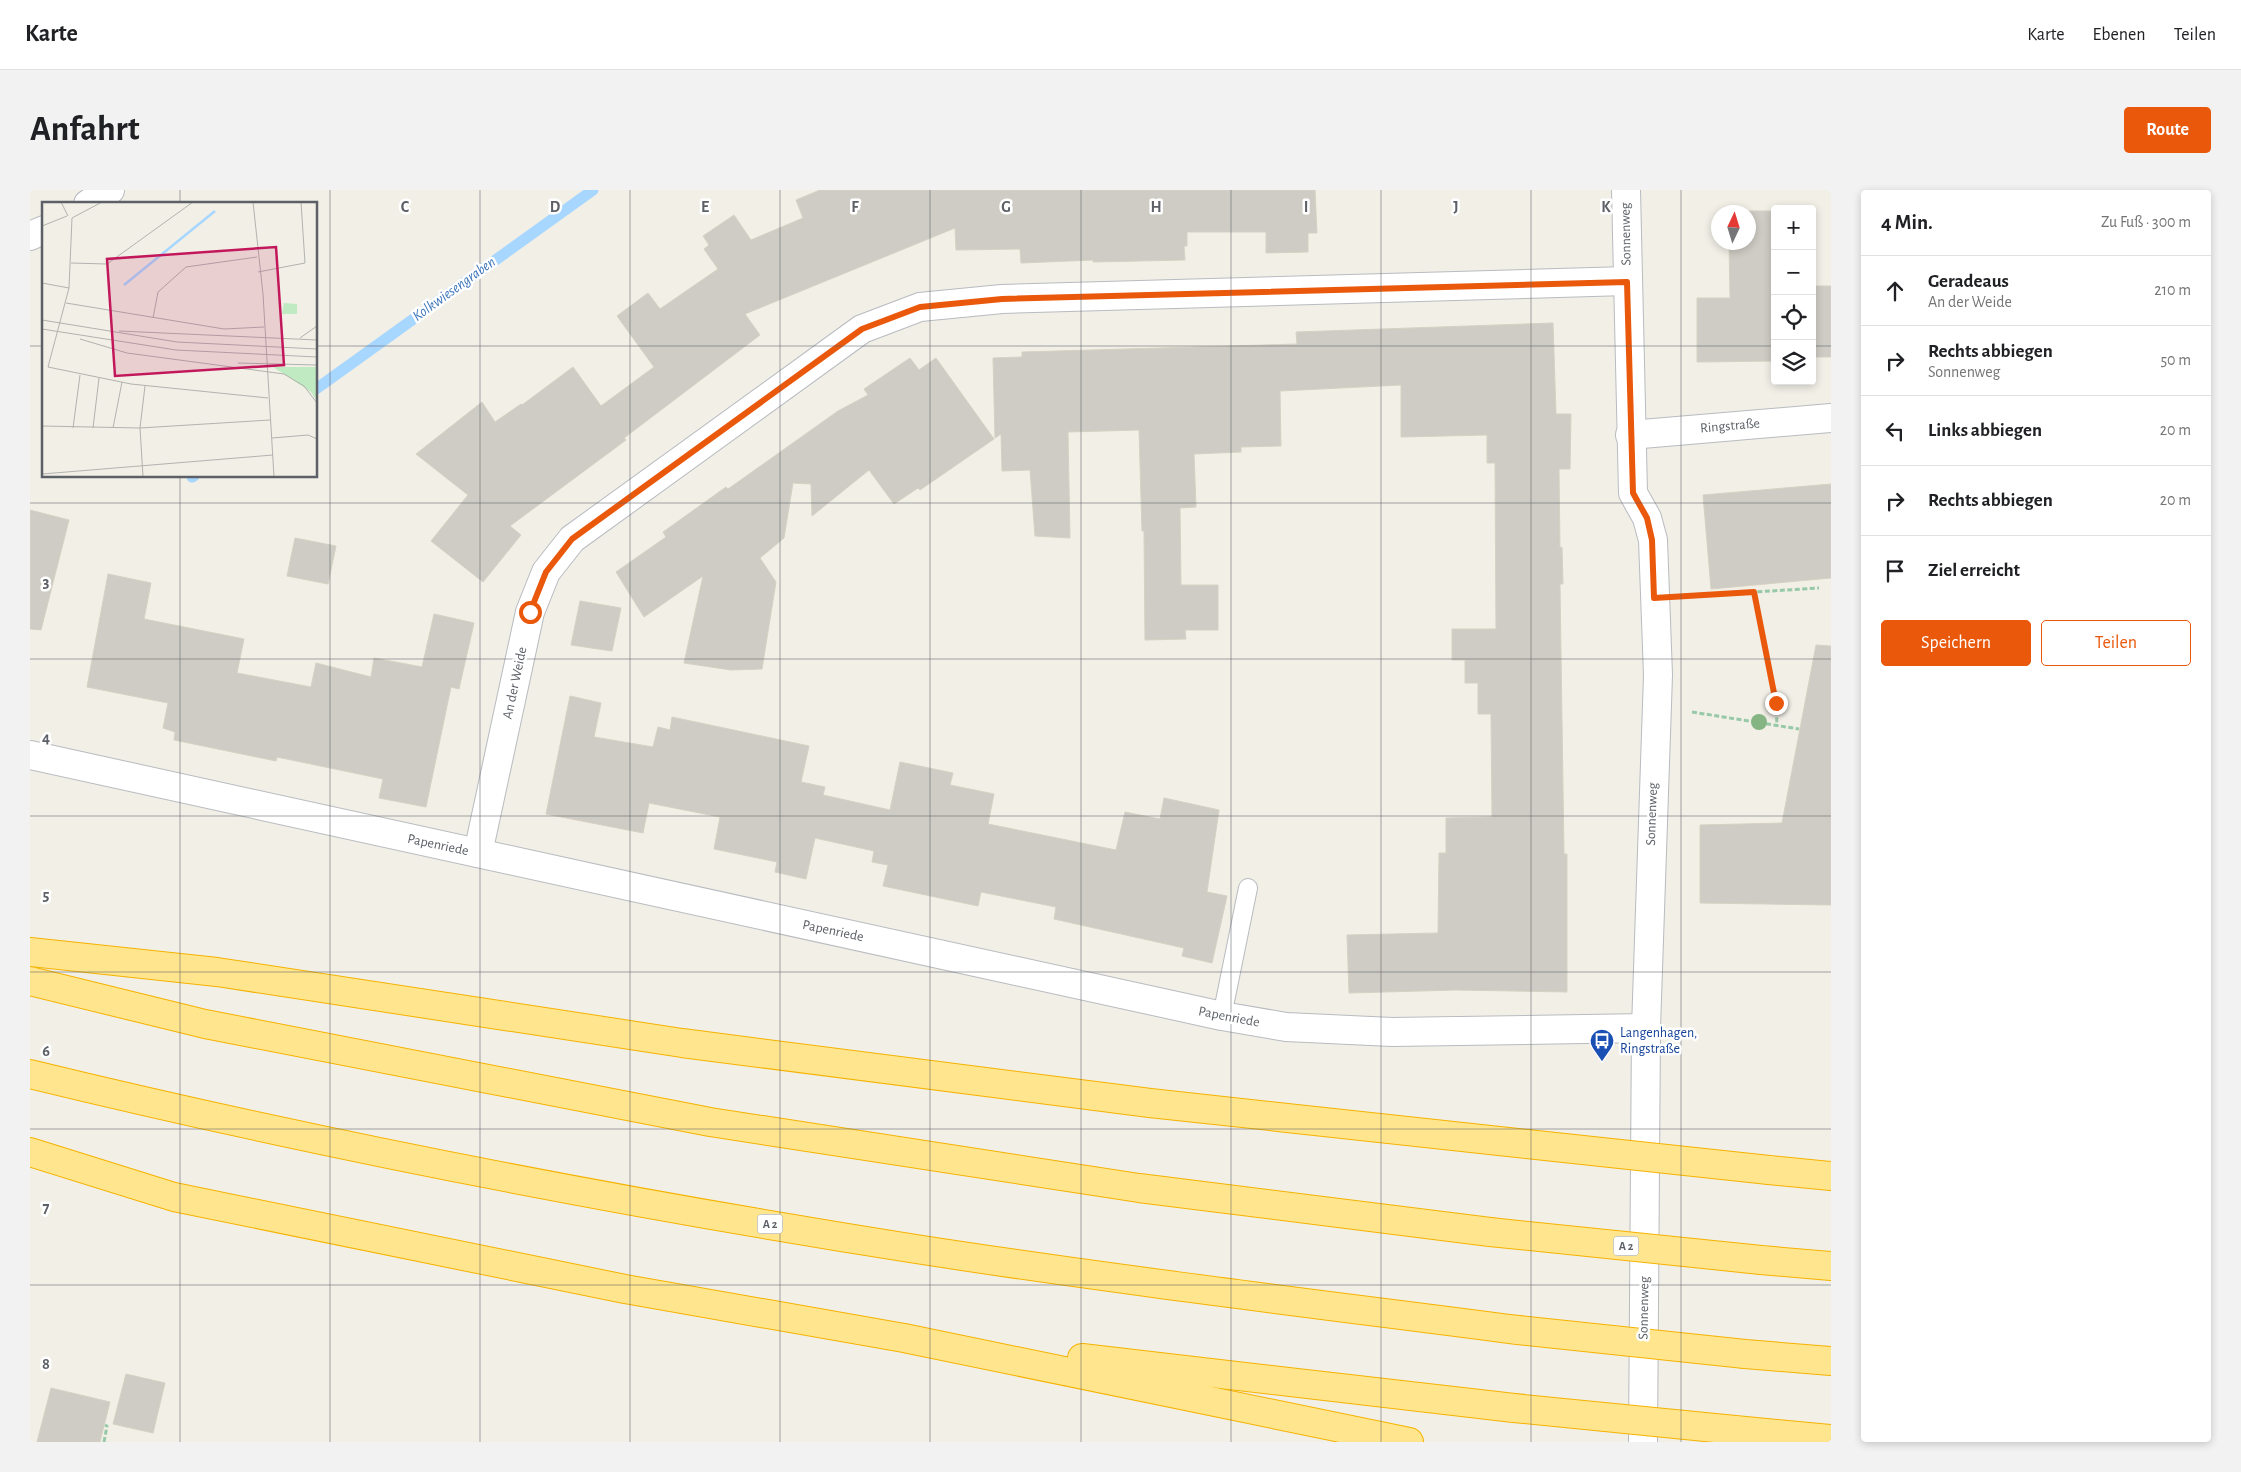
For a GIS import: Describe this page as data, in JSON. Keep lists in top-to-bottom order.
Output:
{
  "streets": {
    "highway": ["A 2"],
    "street": [
      "Sonnenweg",
      "Ringstraße",
      "An der Weide",
      "Papenriede"
    ]
  },
  "crossings": [
    ["Sonnenweg", "Ringstraße"],
    ["Sonnenweg", "An der Weide"],
    ["Sonnenweg", "Papenriede"],
    ["An der Weide", "Papenriede"]
  ],
  "water": ["Kolkwiesengraben"],
  "places": {
    "bus stop": ["Langenhagen, Ringstraße"]
  },
  "north": "top",
  "page": {
    "header": "Karte",
    "nav": ["Karte", "Ebenen", "Teilen"],
    "buttons": [
      "Route",
      ["Speichern", "Teilen"]
    ],
    "title": "Anfahrt",
    "heading": ["4 Min.", "Zu Fuß · 300 m"],
    "map_buttons": ["+", "−"],
    "list": [
      ["Geradeaus", "An der Weide", "210 m"],
      ["Rechts abbiegen", "Sonnenweg", "50 m"],
      ["Links abbiegen", "20 m"],
      ["Rechts abbiegen", "20 m"],
      "Ziel erreicht"
    ]
  },
  "grid": {
    "columns": [
      "C",
      "D",
      "E",
      "F",
      "G",
      "H",
      "I",
      "J",
      "K"
    ],
    "rows": [
      "3",
      "4",
      "5",
      "6",
      "7",
      "8"
    ]
  }
}
